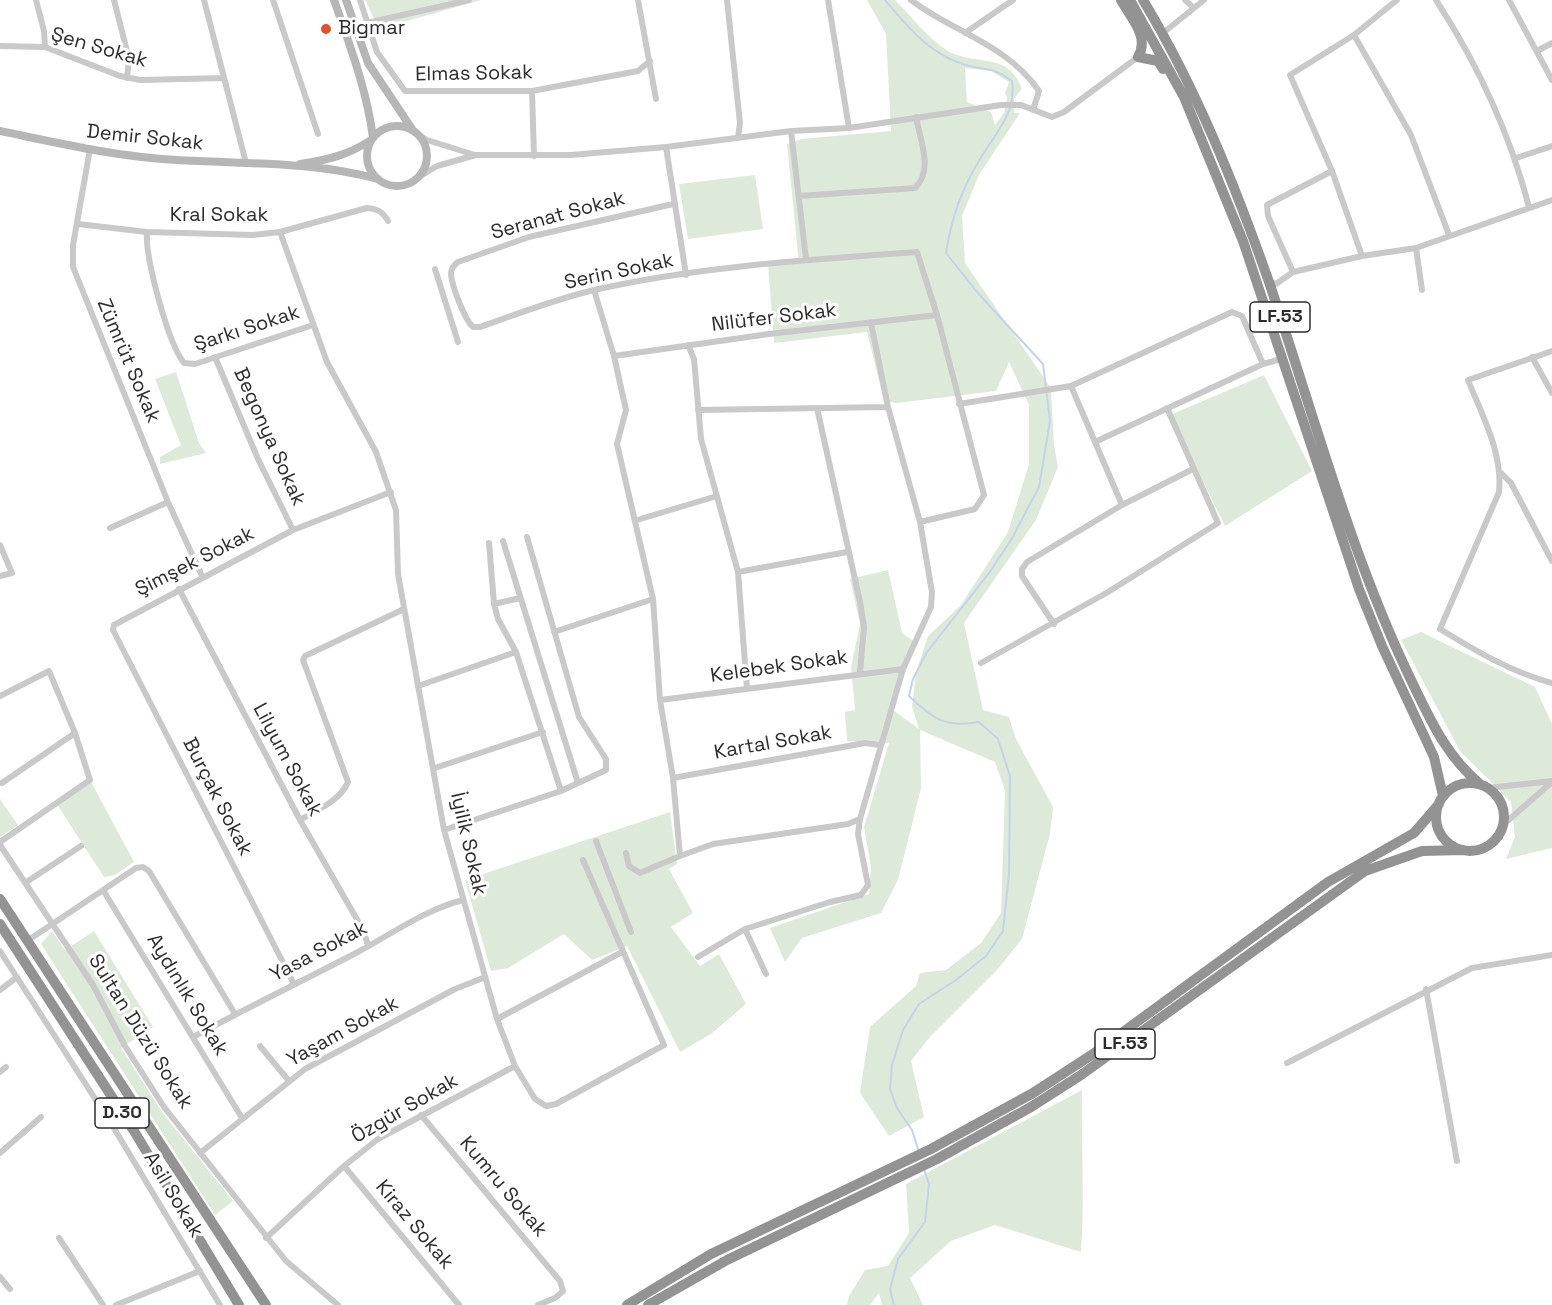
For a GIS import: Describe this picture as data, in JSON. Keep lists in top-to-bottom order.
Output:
{
  "streets": {
    "highway": ["LF.53", "D.30"],
    "street": [
      "Şen Sokak",
      "Elmas Sokak",
      "Demir Sokak",
      "Kral Sokak",
      "Seranat Sokak",
      "Serin Sokak",
      "Nilüfer Sokak",
      "Şarkı Sokak",
      "Zümrüt Sokak",
      "Begonya Sokak",
      "Şimşek Sokak",
      "Kelebek Sokak",
      "Kartal Sokak",
      "Lilyum Sokak",
      "Burçak Sokak",
      "İyilik Sokak",
      "Yasa Sokak",
      "Aydınlık Sokak",
      "Sultan Düzü Sokak",
      "Yaşam Sokak",
      "Özgür Sokak",
      "Kumru Sokak",
      "Asil Sokak",
      "Kiraz Sokak"
    ]
  },
  "crossings": [
    ["Demir Sokak", "Zümrüt Sokak"],
    ["Kral Sokak", "Şarkı Sokak"],
    ["Kral Sokak", "Zümrüt Sokak"],
    ["Kral Sokak", "İyilik Sokak"],
    ["Seranat Sokak", "Serin Sokak"],
    ["Serin Sokak", "Nilüfer Sokak"],
    ["Şarkı Sokak", "Begonya Sokak"],
    ["Şarkı Sokak", "İyilik Sokak"],
    ["Zümrüt Sokak", "Şimşek Sokak"],
    ["Begonya Sokak", "Şimşek Sokak"],
    ["Şimşek Sokak", "Lilyum Sokak"],
    ["Şimşek Sokak", "Burçak Sokak"],
    ["Şimşek Sokak", "İyilik Sokak"],
    ["Lilyum Sokak", "Yasa Sokak"],
    ["Burçak Sokak", "Yasa Sokak"],
    ["İyilik Sokak", "Yasa Sokak"],
    ["İyilik Sokak", "Yaşam Sokak"],
    ["İyilik Sokak", "Özgür Sokak"],
    ["Yasa Sokak", "Aydınlık Sokak"],
    ["Aydınlık Sokak", "Yaşam Sokak"],
    ["Sultan Düzü Sokak", "Yaşam Sokak"],
    ["Sultan Düzü Sokak", "Özgür Sokak"],
    ["Özgür Sokak", "Kumru Sokak"],
    ["Özgür Sokak", "Kiraz Sokak"]
  ],
  "places": ["Bigmar"]
}
